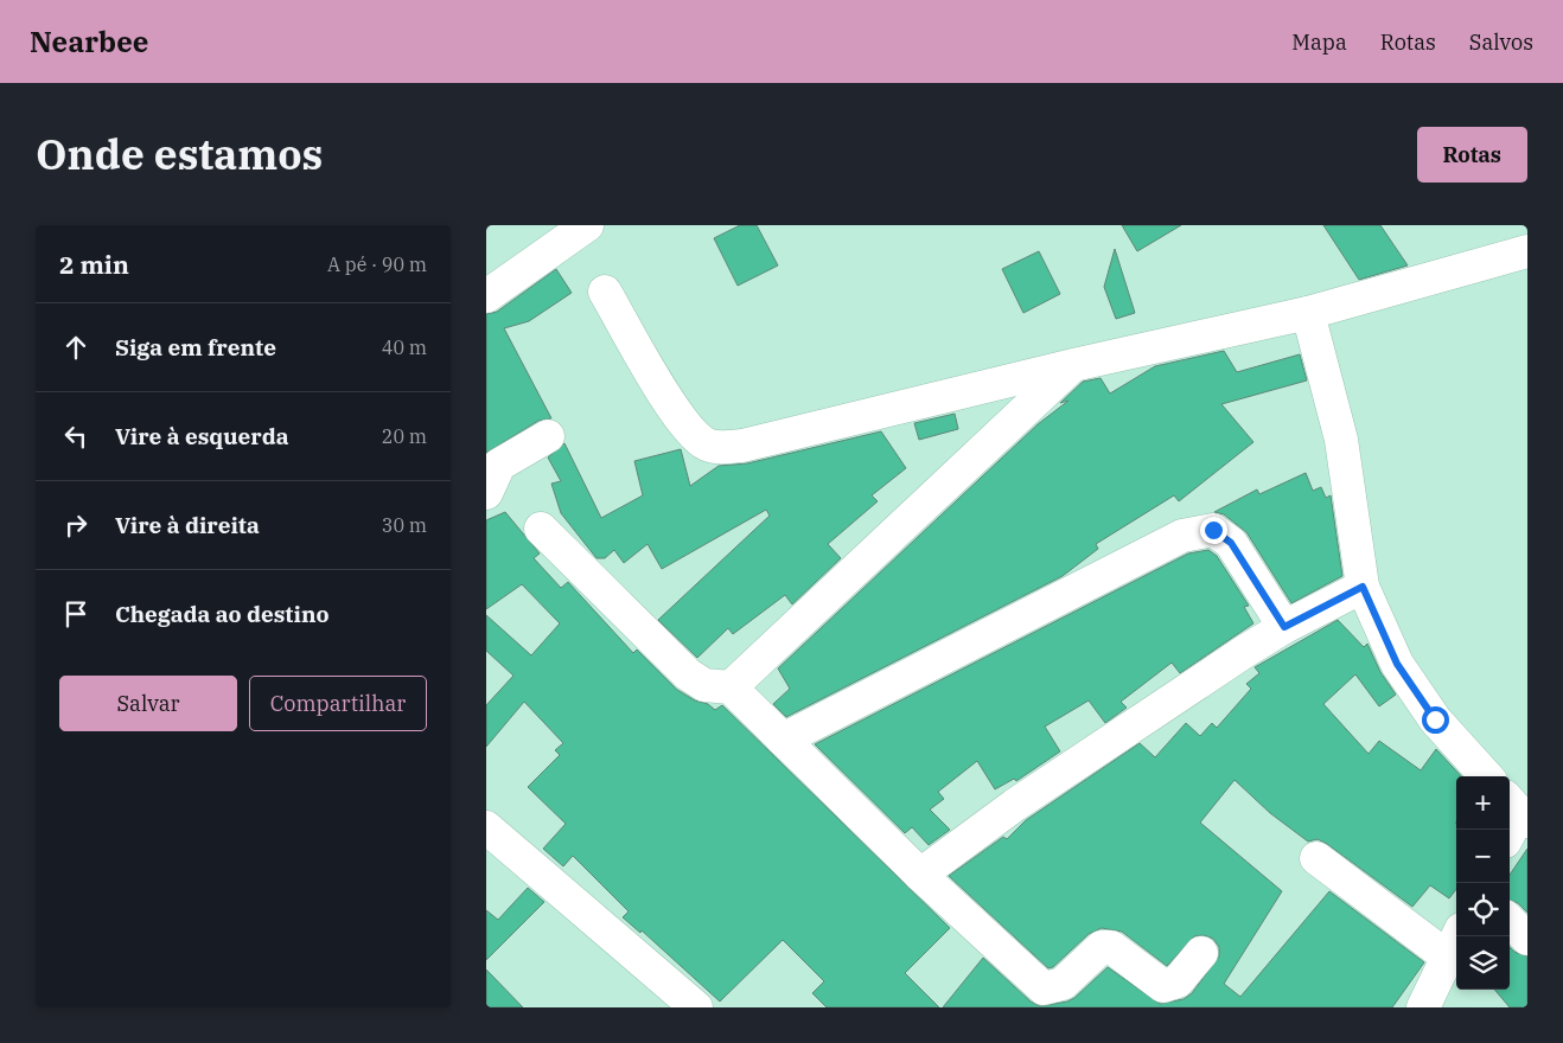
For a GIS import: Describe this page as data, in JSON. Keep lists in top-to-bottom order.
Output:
{
  "page": {
    "header": "Nearbee",
    "nav": ["Mapa", "Rotas", "Salvos"],
    "title": "Onde estamos",
    "buttons": [
      "Rotas",
      ["Salvar", "Compartilhar"]
    ],
    "heading": ["2 min", "A pé · 90 m"],
    "list": [
      ["Siga em frente", "40 m"],
      ["Vire à esquerda", "20 m"],
      ["Vire à direita", "30 m"],
      "Chegada ao destino"
    ],
    "map_buttons": ["+", "−"]
  }
}
